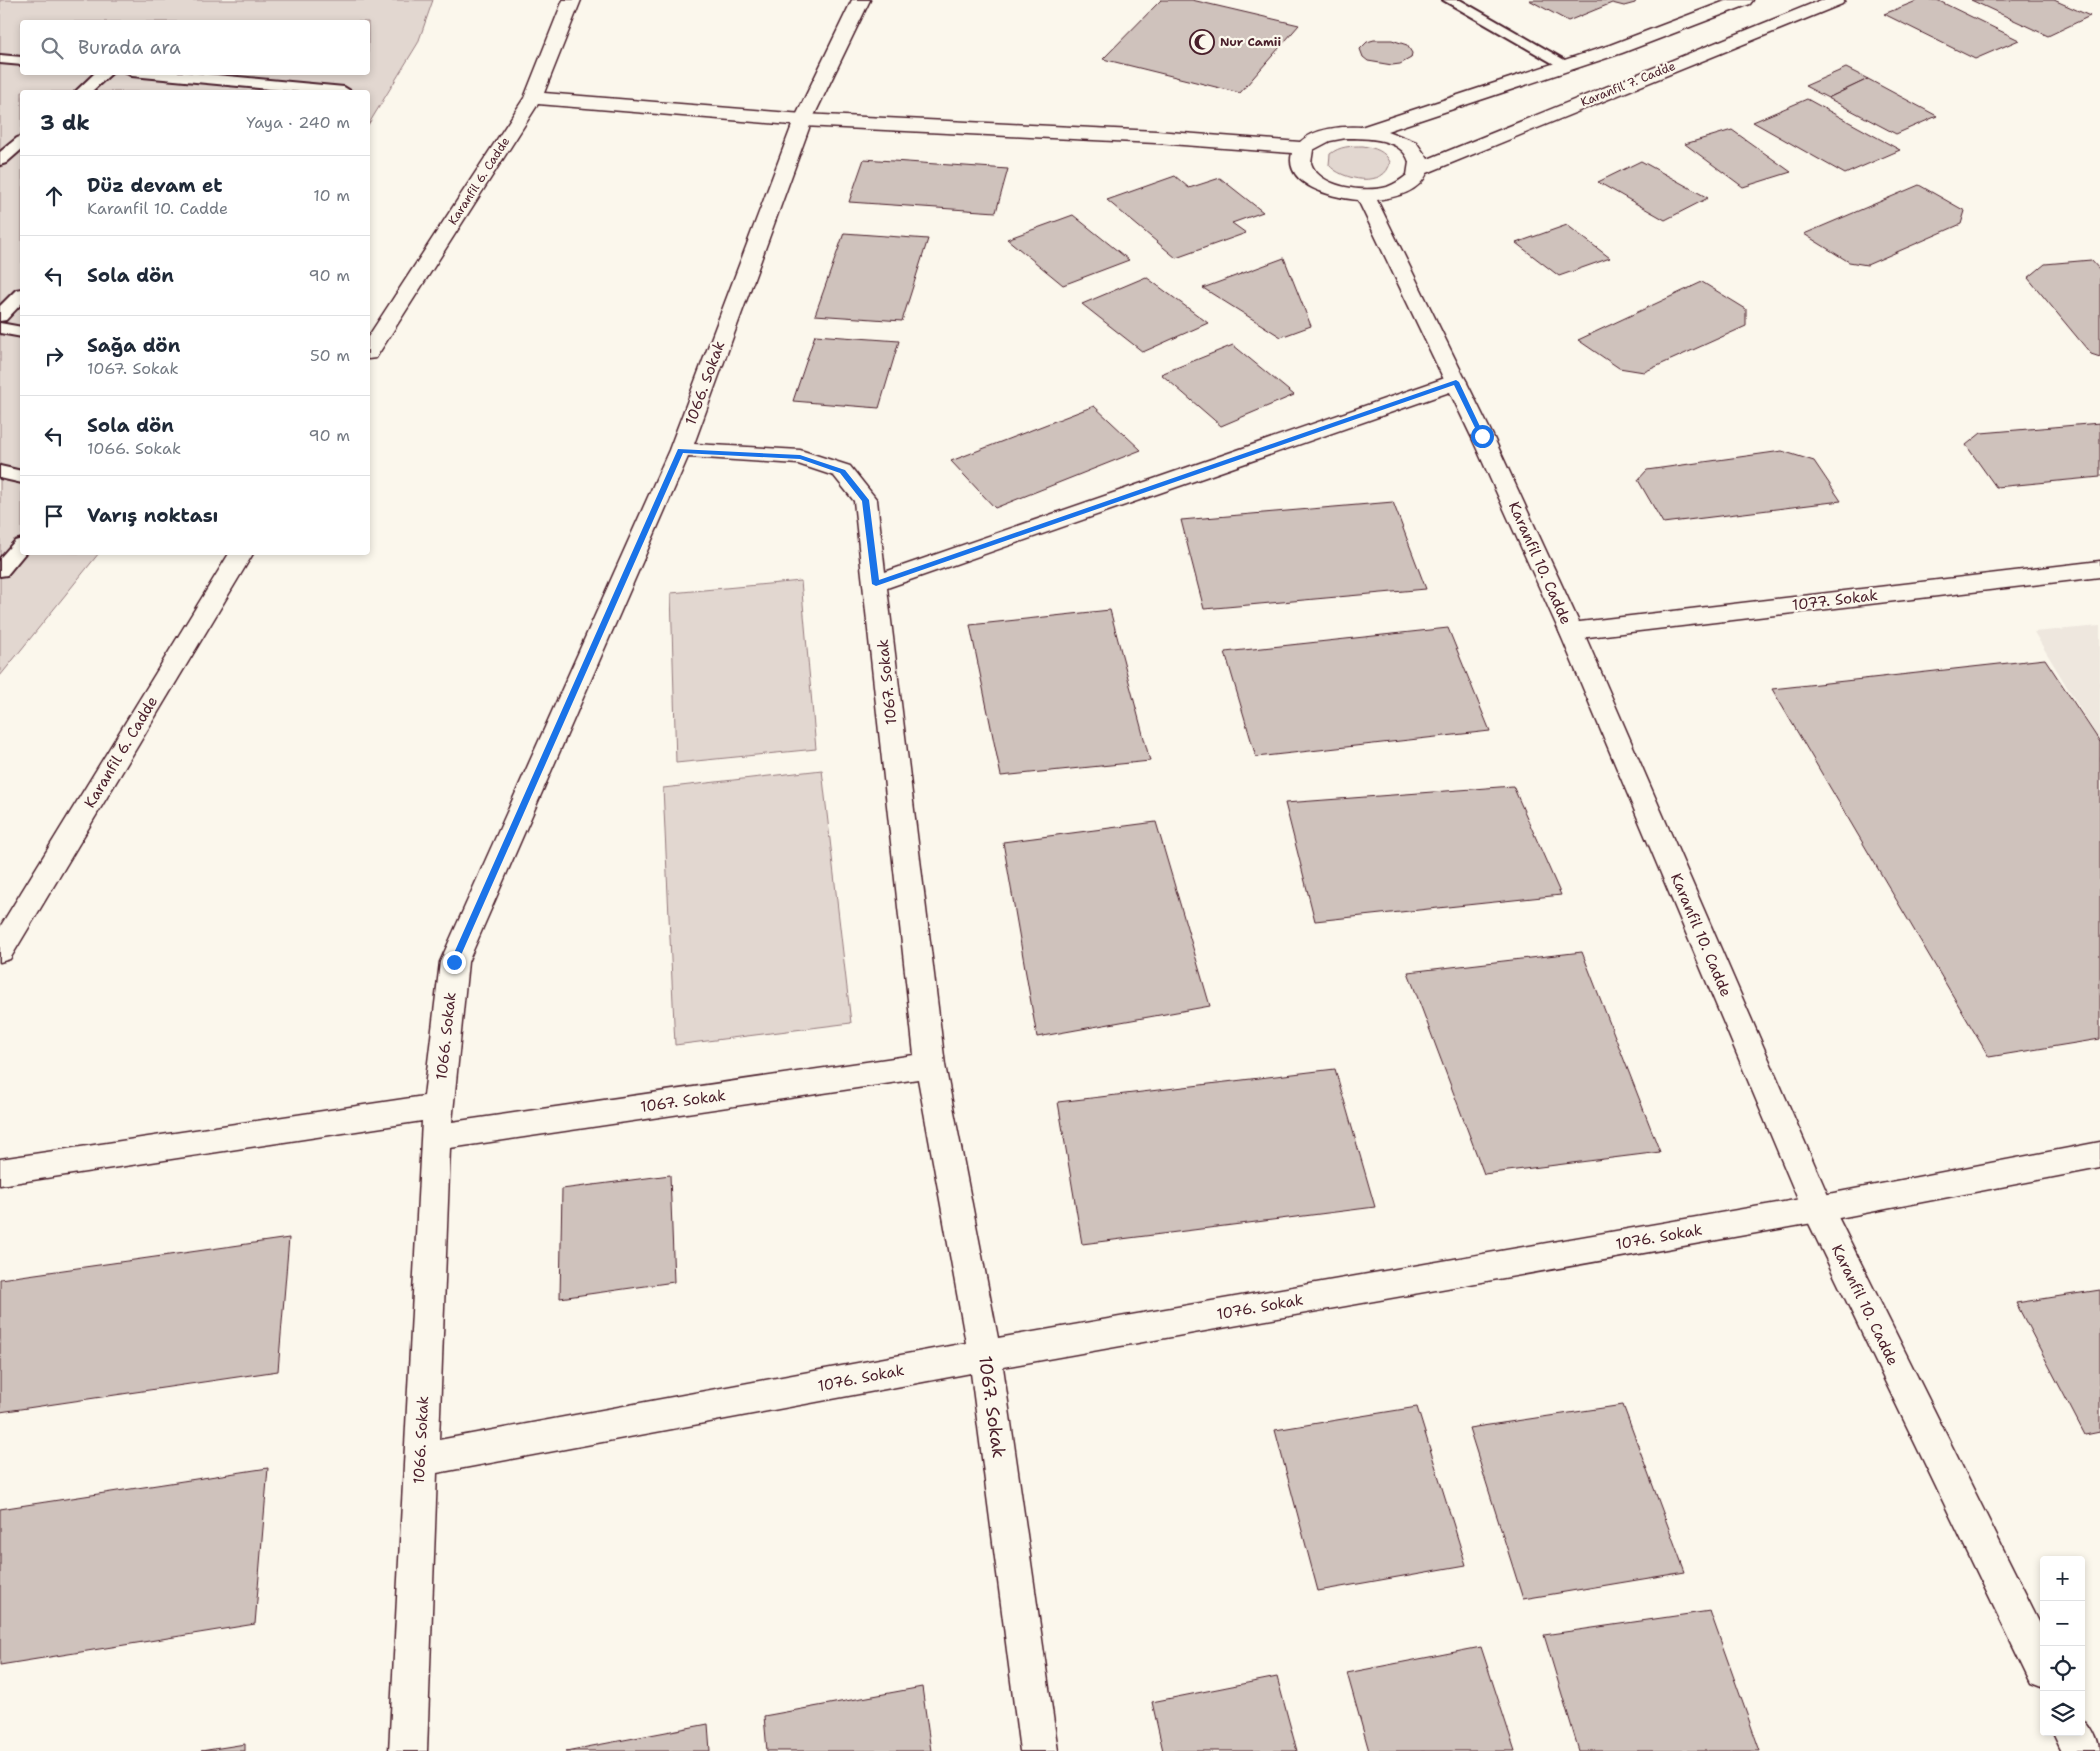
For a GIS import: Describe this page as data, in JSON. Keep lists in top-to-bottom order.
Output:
{
  "streets": {
    "street": [
      "Karanfil 7. Cadde",
      "Karanfil 6. Cadde",
      "1066. Sokak",
      "Karanfil 10. Cadde",
      "1077. Sokak",
      "1067. Sokak",
      "1076. Sokak"
    ]
  },
  "crossings": [
    ["1066. Sokak", "1067. Sokak"],
    ["1066. Sokak", "1076. Sokak"],
    ["Karanfil 10. Cadde", "1077. Sokak"],
    ["Karanfil 10. Cadde", "1076. Sokak"],
    ["1067. Sokak", "1076. Sokak"]
  ],
  "places": {
    "mosque": ["Nur Camii"]
  },
  "page": {
    "search": "Burada ara",
    "heading": ["3 dk", "Yaya · 240 m"],
    "list": [
      ["Düz devam et", "Karanfil 10. Cadde", "10 m"],
      ["Sola dön", "90 m"],
      ["Sağa dön", "1067. Sokak", "50 m"],
      ["Sola dön", "1066. Sokak", "90 m"],
      "Varış noktası"
    ],
    "map_buttons": ["+", "−"]
  }
}
